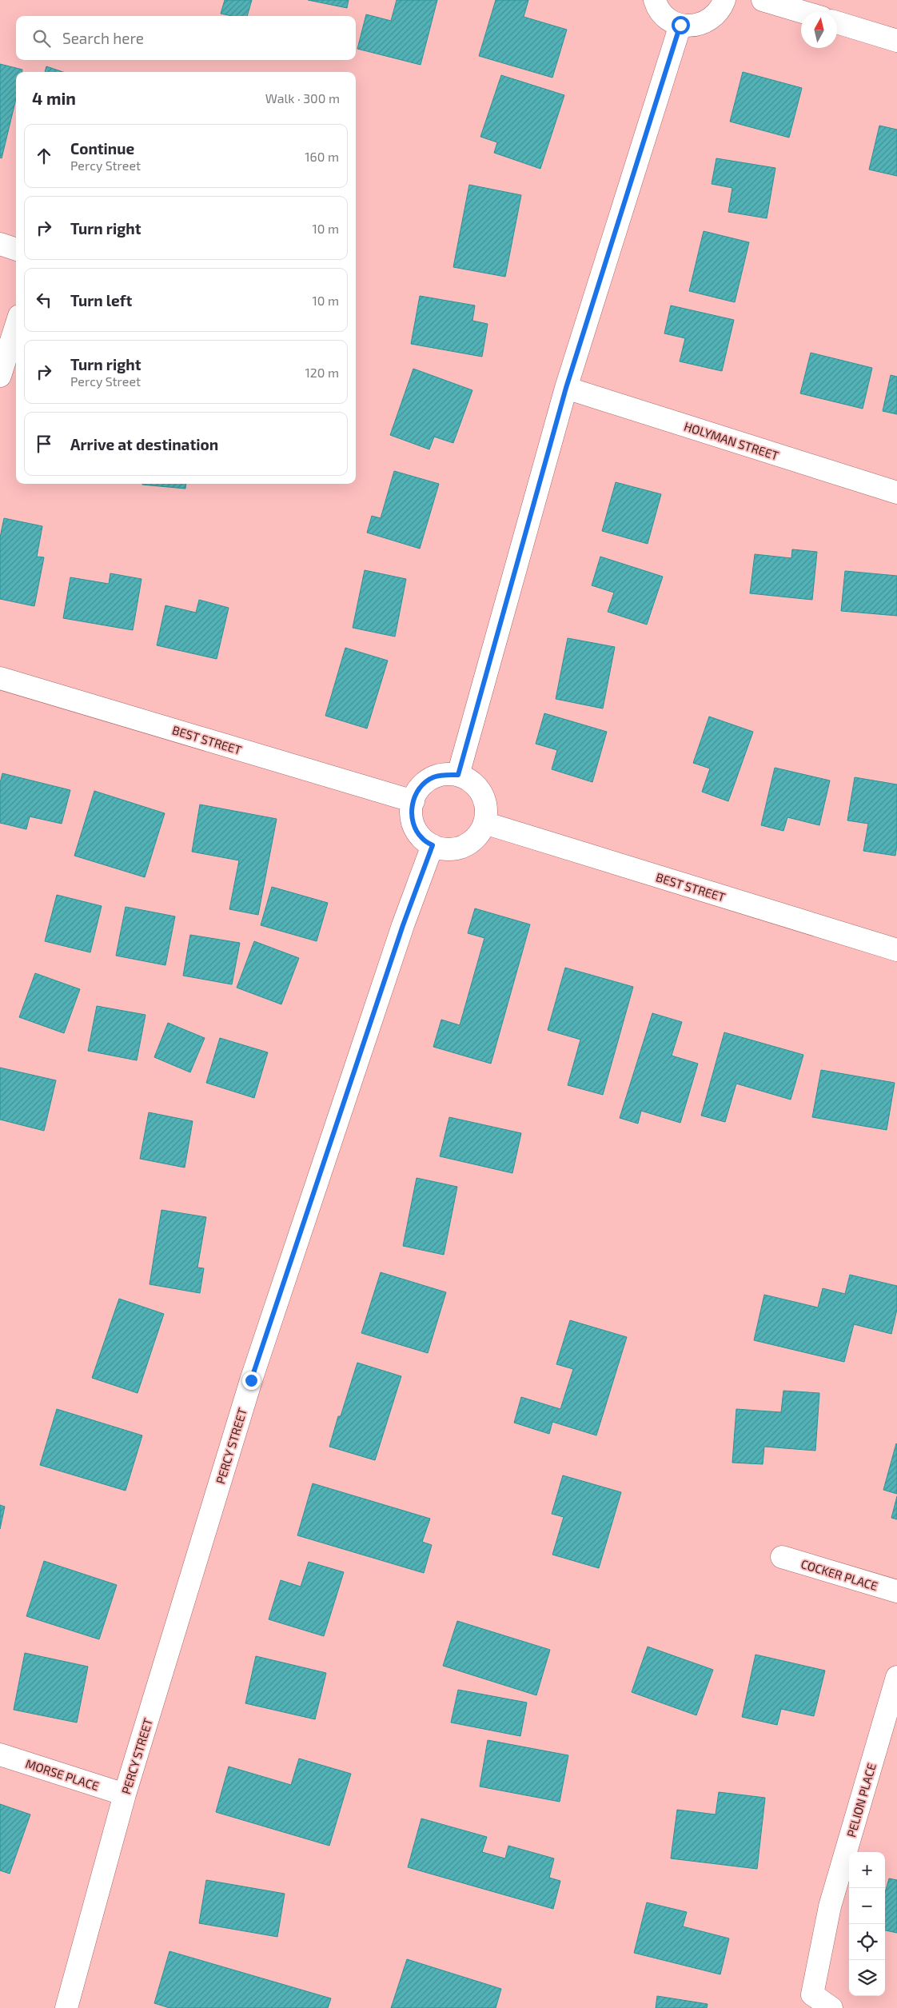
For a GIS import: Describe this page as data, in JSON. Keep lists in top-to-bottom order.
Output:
{
  "streets": {
    "street": [
      "HOLYMAN STREET",
      "BEST STREET",
      "PERCY STREET",
      "COCKER PLACE",
      "MORSE PLACE",
      "PELION PLACE"
    ]
  },
  "crossings": [
    ["BEST STREET", "PERCY STREET"],
    ["PERCY STREET", "MORSE PLACE"]
  ],
  "north": "top",
  "page": {
    "search": "Search here",
    "heading": ["4 min", "Walk · 300 m"],
    "list": [
      ["Continue", "Percy Street", "160 m"],
      ["Turn right", "10 m"],
      ["Turn left", "10 m"],
      ["Turn right", "Percy Street", "120 m"],
      "Arrive at destination"
    ],
    "map_buttons": ["+", "−"]
  }
}
